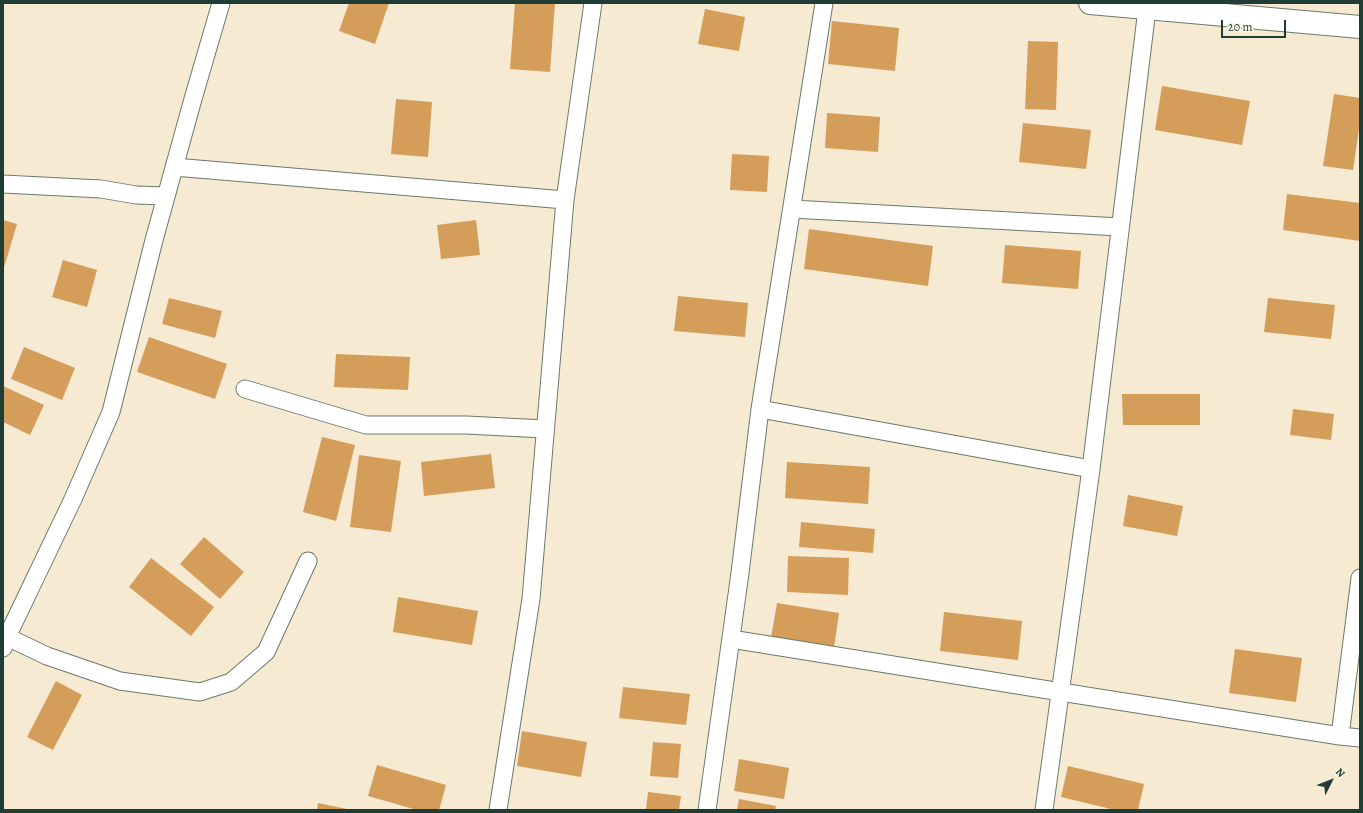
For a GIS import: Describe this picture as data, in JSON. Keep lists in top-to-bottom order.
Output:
{
  "scale_bar": "20 m",
  "north": "top right"
}
